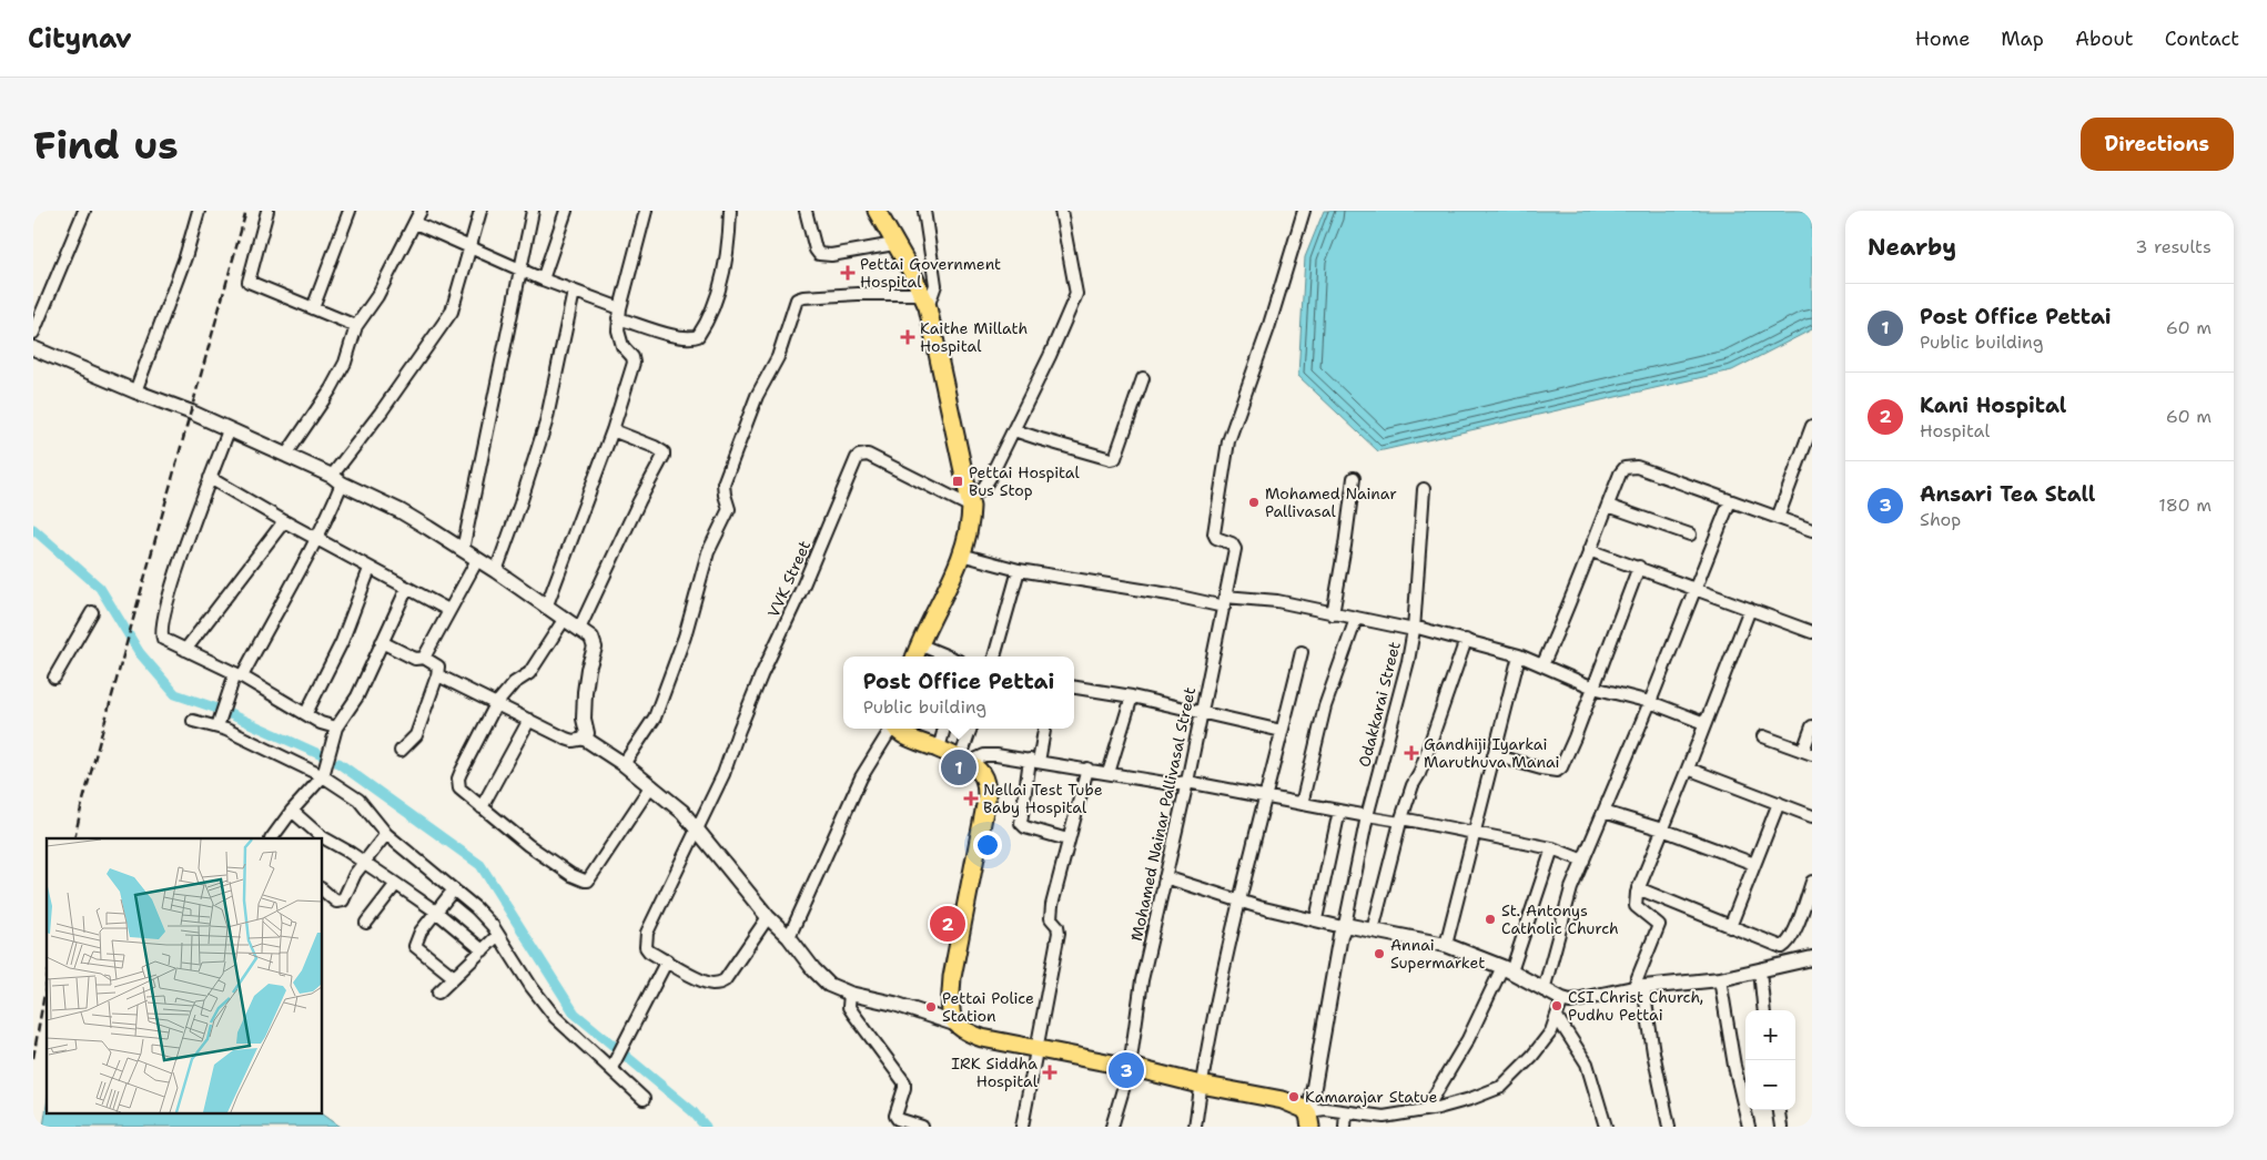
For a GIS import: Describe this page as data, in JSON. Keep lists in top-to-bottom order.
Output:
{
  "streets": {
    "street": ["VVK Street", "Odakkarai Street", "Mohamed Nainar Pallivasal Street"]
  },
  "places": {
    "health": [
      "Pettai Government Hospital",
      "Kaithe Millath Hospital",
      "Gandhiji Iyarkai Maruthuva Manai",
      "Nellai Test Tube Baby Hospital",
      "IRK Siddha Hospital"
    ],
    "transit": ["Pettai Hospital Bus Stop"],
    "other": [
      "Mohamed Nainar Pallivasal",
      "St. Antonys Catholic Church",
      "Annai Supermarket",
      "CSI Christ Church, Pudhu Pettai",
      "Pettai Police Station",
      "Kamarajar Statue"
    ]
  },
  "page": {
    "header": "Citynav",
    "nav": [
      "Home",
      "Map",
      "About",
      "Contact"
    ],
    "buttons": "Directions",
    "title": "Find us",
    "heading": ["Nearby", "3 results"],
    "list": [
      {
        "mark": "1",
        "name": "Post Office Pettai",
        "note": "Public building",
        "value": "60 m"
      },
      {
        "mark": "2",
        "name": "Kani Hospital",
        "note": "Hospital",
        "value": "60 m"
      },
      {
        "mark": "3",
        "name": "Ansari Tea Stall",
        "note": "Shop",
        "value": "180 m"
      }
    ],
    "popup": ["Post Office Pettai", "Public building"],
    "pins": ["1", "2", "3"],
    "map_buttons": ["+", "−"]
  }
}
